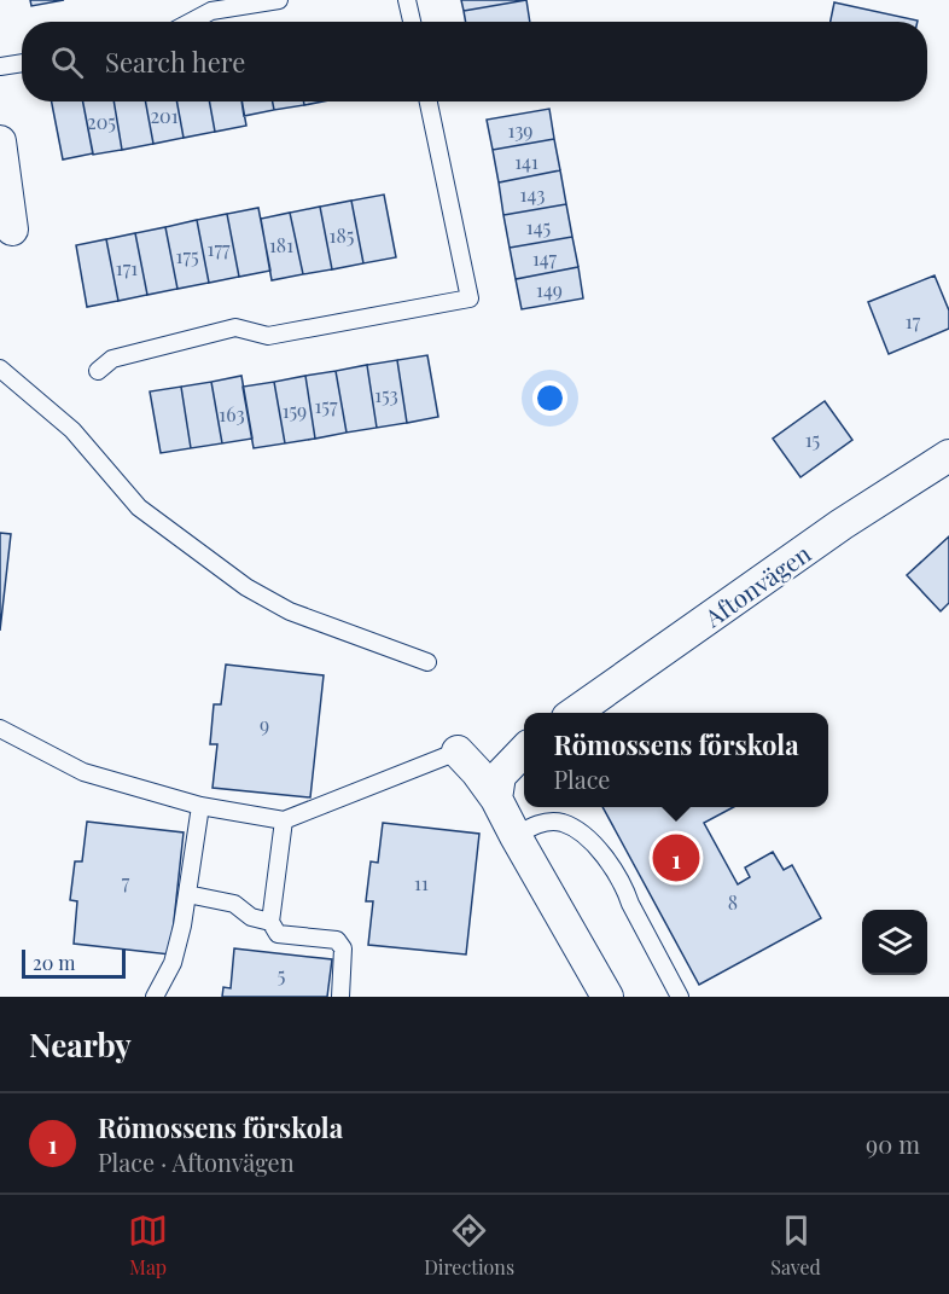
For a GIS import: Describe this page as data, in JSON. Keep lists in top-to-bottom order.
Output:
{
  "streets": {
    "street": ["Aftonvägen"]
  },
  "house_numbers": [
    "201",
    "205",
    "139",
    "141",
    "143",
    "145",
    "185",
    "181",
    "177",
    "175",
    "147",
    "171",
    "149",
    "17",
    "153",
    "157",
    "159",
    "163",
    "15",
    "9",
    "7",
    "11",
    "8",
    "5"
  ],
  "scale_bar": "20 m",
  "page": {
    "search": "Search here",
    "popup": ["Römossens förskola", "Place"],
    "pins": "1",
    "scale": "20 m",
    "heading": "Nearby",
    "list": [
      {
        "mark": "1",
        "name": "Römossens förskola",
        "note": "Place · Aftonvägen",
        "value": "90 m"
      }
    ],
    "nav": ["Map", "Directions", "Saved"]
  }
}
